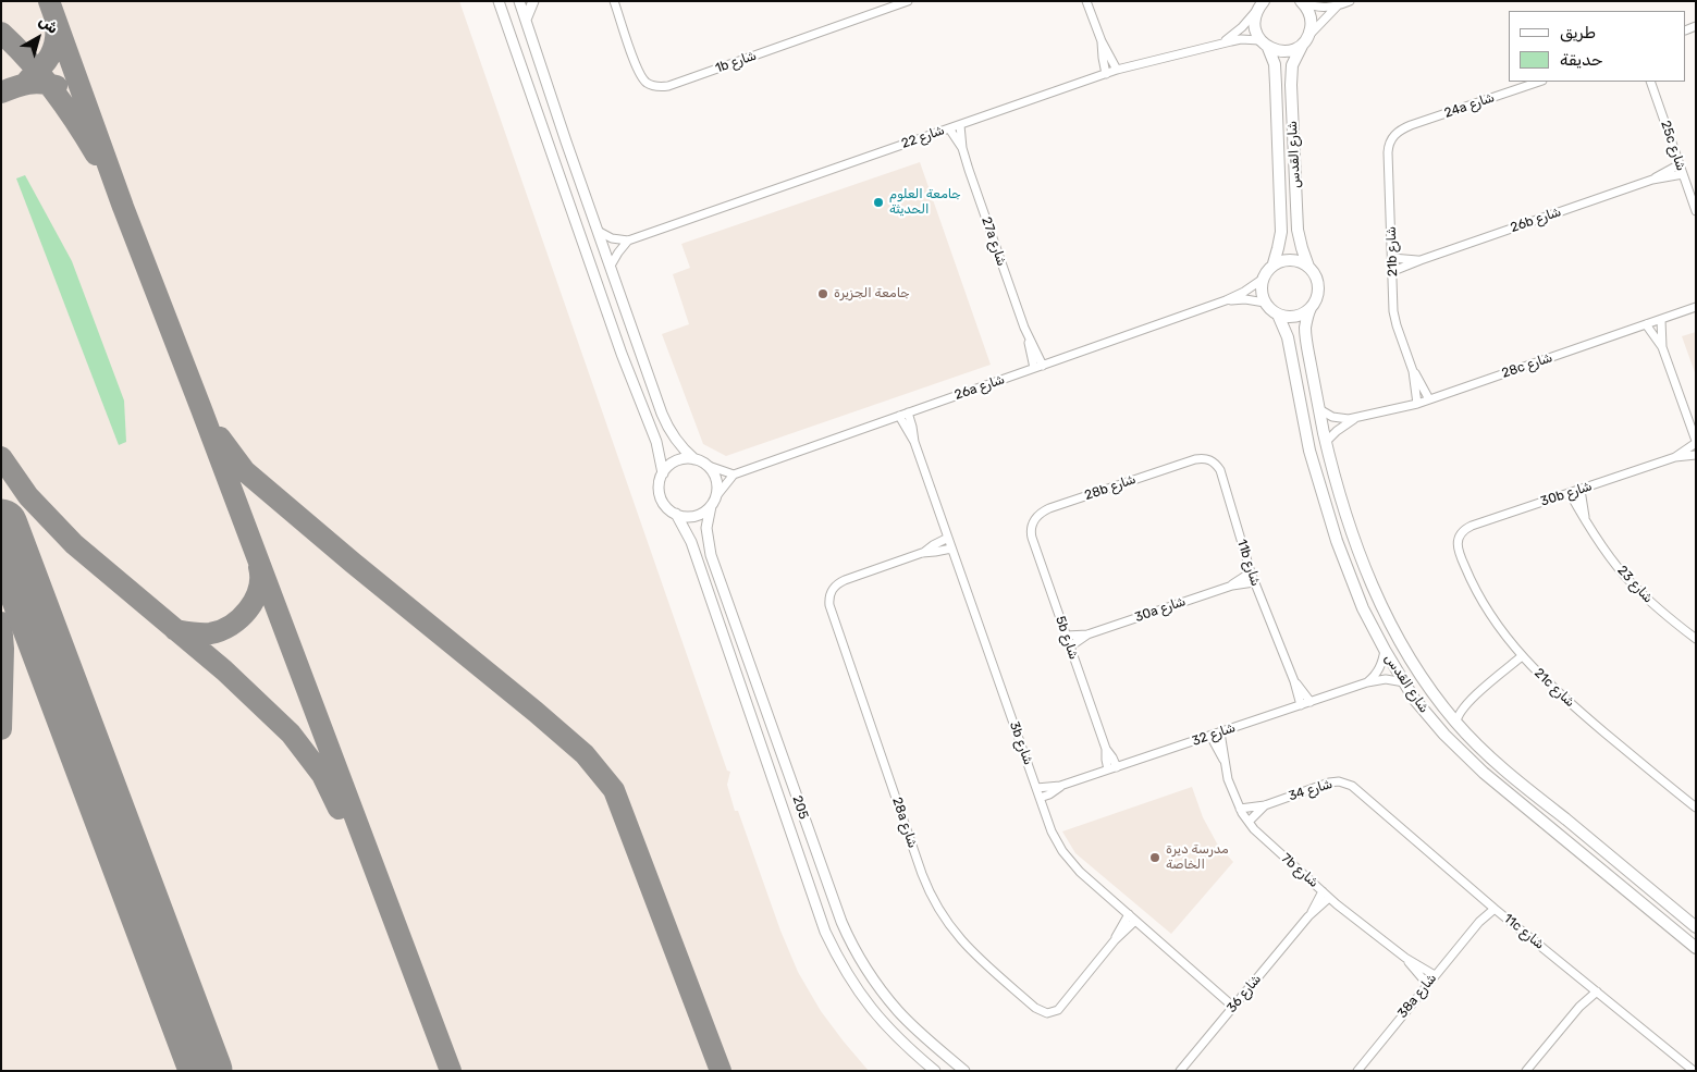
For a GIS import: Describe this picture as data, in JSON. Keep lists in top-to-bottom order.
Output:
{
  "streets": {
    "main road": ["شارع القدس"],
    "street": [
      "1b شارع",
      "24a شارع",
      "شارع 22",
      "25c شارع",
      "26b شارع",
      "27a شارع",
      "21b شارع",
      "28c شارع",
      "26a شارع",
      "28b شارع",
      "30b شارع",
      "11b شارع",
      "شارع 23",
      "30a شارع",
      "5b شارع",
      "21c شارع",
      "شارع 32",
      "3b شارع",
      "شارع 34",
      "205",
      "28a شارع",
      "7b شارع",
      "11c شارع",
      "شارع 36",
      "38a شارع"
    ]
  },
  "crossings": [
    ["24a شارع", "21b شارع"],
    ["شارع 22", "شارع القدس"],
    ["شارع 22", "27a شارع"],
    ["25c شارع", "26b شارع"],
    ["شارع القدس", "28c شارع"],
    ["شارع القدس", "26a شارع"],
    ["شارع القدس", "شارع 32"],
    ["26b شارع", "21b شارع"],
    ["27a شارع", "26a شارع"],
    ["21b شارع", "28c شارع"],
    ["26a شارع", "3b شارع"],
    ["28b شارع", "11b شارع"],
    ["28b شارع", "5b شارع"],
    ["30b شارع", "شارع 23"],
    ["30b شارع", "21c شارع"],
    ["11b شارع", "30a شارع"],
    ["11b شارع", "شارع 32"],
    ["30a شارع", "5b شارع"],
    ["5b شارع", "شارع 32"],
    ["شارع 32", "3b شارع"],
    ["شارع 32", "7b شارع"],
    ["3b شارع", "28a شارع"],
    ["3b شارع", "شارع 36"],
    ["شارع 34", "7b شارع"],
    ["شارع 34", "11c شارع"],
    ["7b شارع", "شارع 36"],
    ["7b شارع", "38a شارع"],
    ["11c شارع", "38a شارع"]
  ],
  "places": ["جامعة العلوم الحديثة", "جامعة الجزيرة", "مدرسة ديرة الخاصة"],
  "legend": ["طريق", "حديقة"],
  "north": "top right"
}
